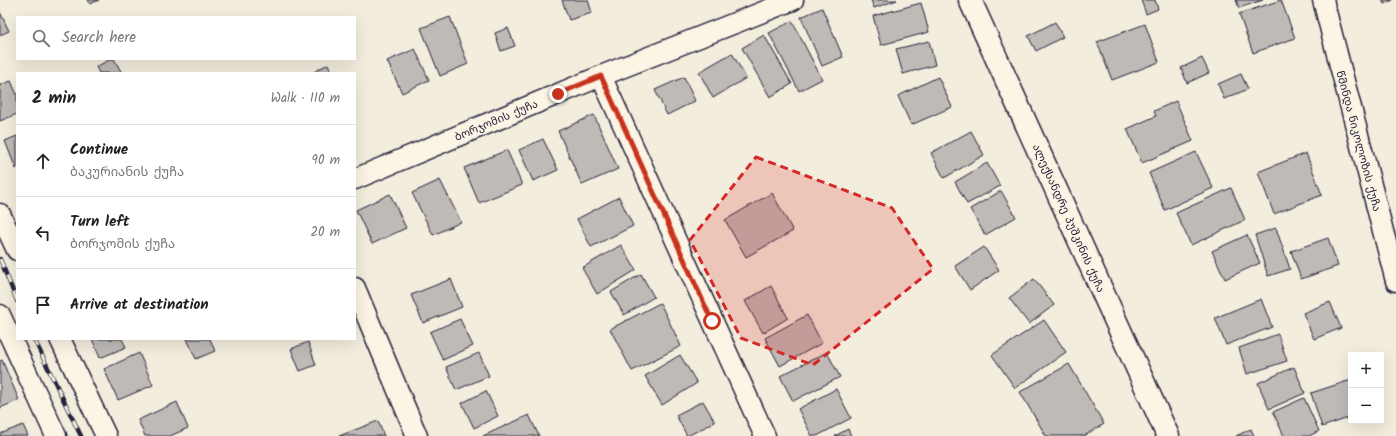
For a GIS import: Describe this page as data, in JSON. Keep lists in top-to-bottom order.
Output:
{
  "streets": {
    "street": ["ბორჯომის ქუჩა", "წმინდა ნიკოლოზის ქუჩა", "ალექსანდრე პუშკინის ქუჩა"]
  },
  "page": {
    "search": "Search here",
    "heading": ["2 min", "Walk · 110 m"],
    "list": [
      ["Continue", "ბაკურიანის ქუჩა", "90 m"],
      ["Turn left", "ბორჯომის ქუჩა", "20 m"],
      "Arrive at destination"
    ],
    "map_buttons": ["+", "−"]
  }
}
